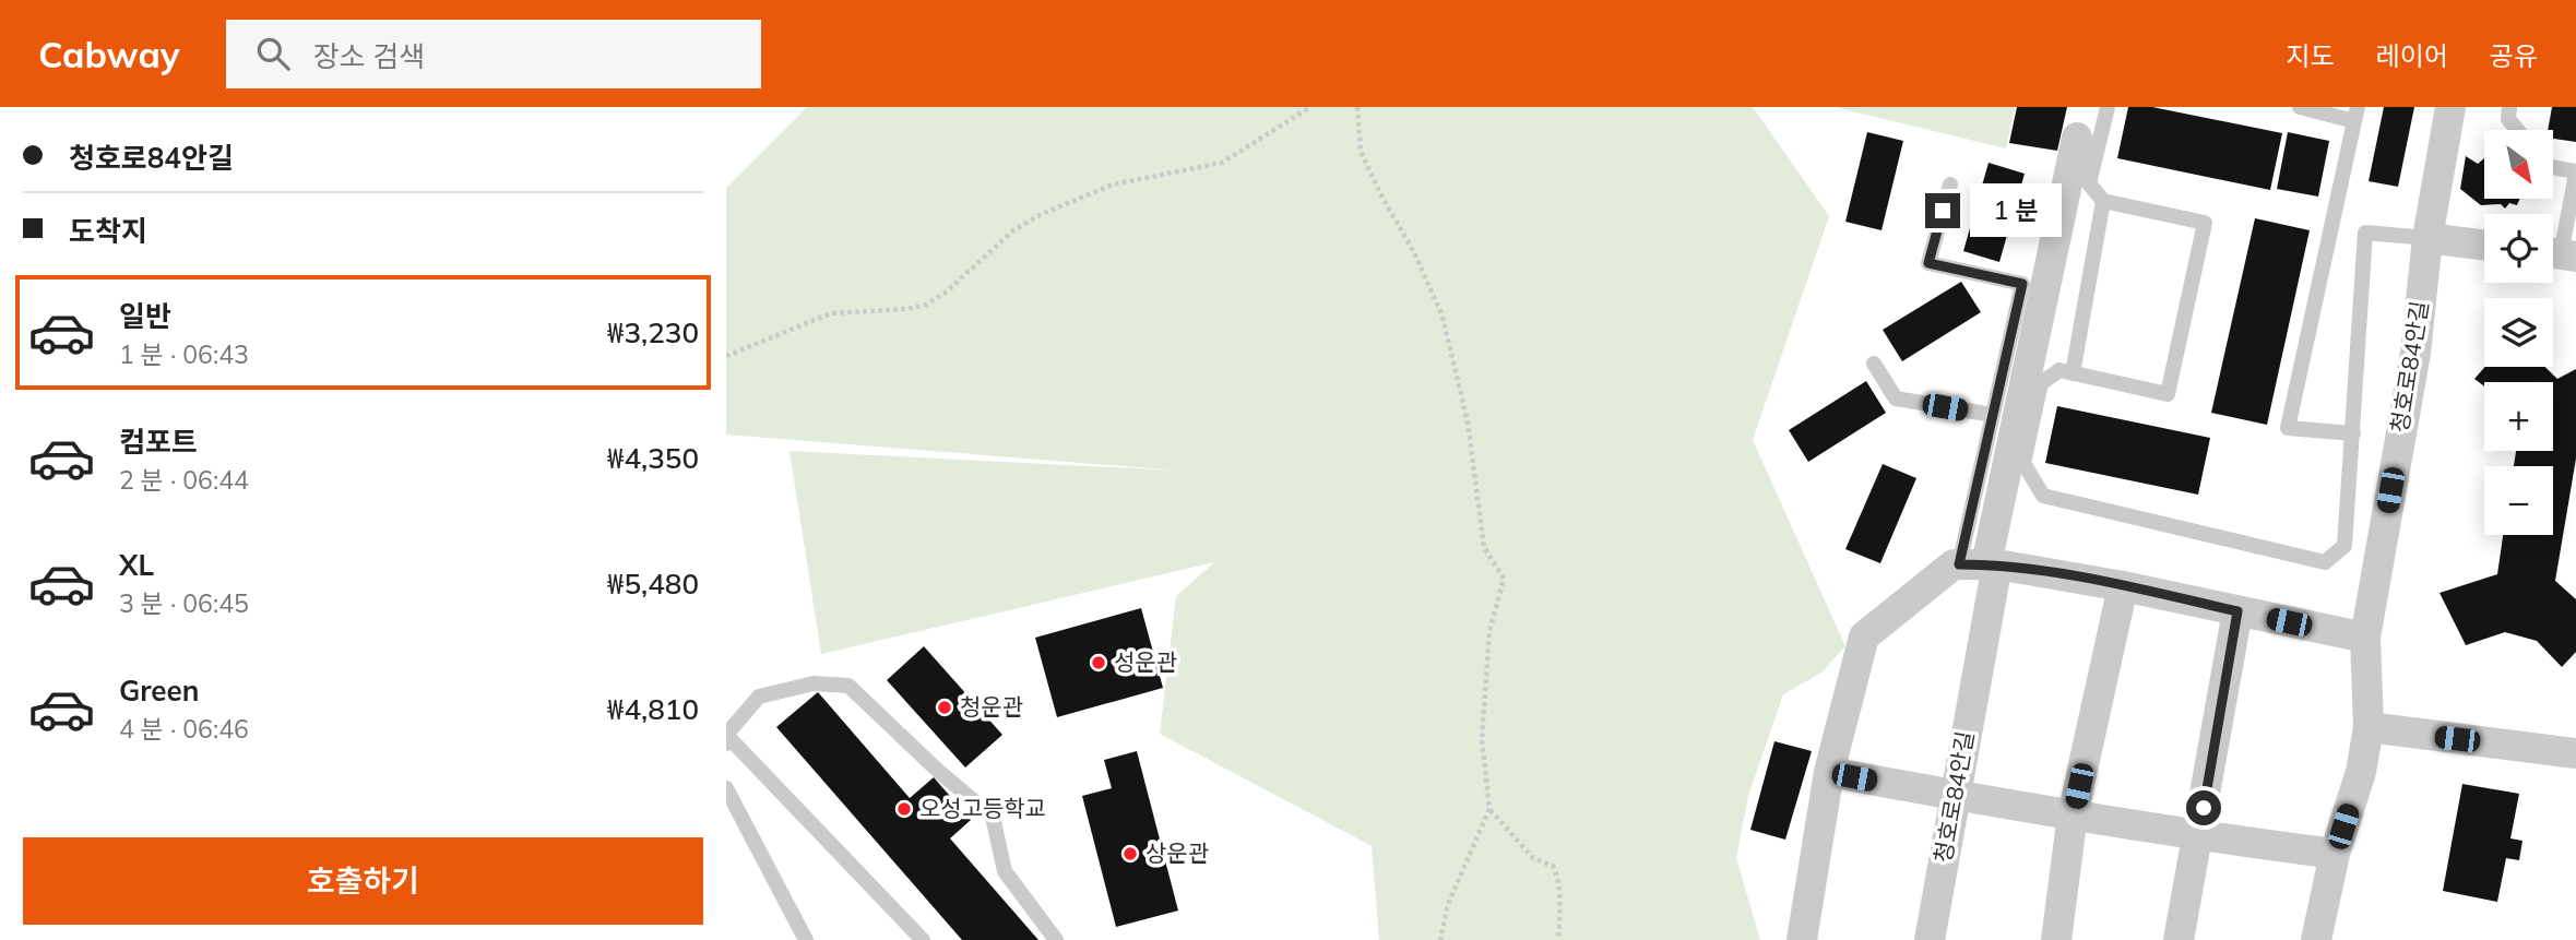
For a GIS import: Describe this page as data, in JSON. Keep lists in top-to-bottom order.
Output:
{
  "streets": {
    "street": ["청호로84안길"]
  },
  "places": [
    "성운관",
    "청운관",
    "오성고등학교",
    "상운관"
  ],
  "north": "bottom right",
  "page": {
    "header": "Cabway",
    "search": "장소 검색",
    "nav": ["지도", "레이어", "공유"],
    "banner": ["청호로84안길", "도착지"],
    "map_buttons": ["+", "−"],
    "bubble": "1 분",
    "list": [
      {
        "name": "일반",
        "note": "1 분 · 06:43",
        "value": "₩3,230"
      },
      {
        "name": "컴포트",
        "note": "2 분 · 06:44",
        "value": "₩4,350"
      },
      {
        "name": "XL",
        "note": "3 분 · 06:45",
        "value": "₩5,480"
      },
      {
        "name": "Green",
        "note": "4 분 · 06:46",
        "value": "₩4,810"
      }
    ],
    "buttons": "호출하기"
  }
}
